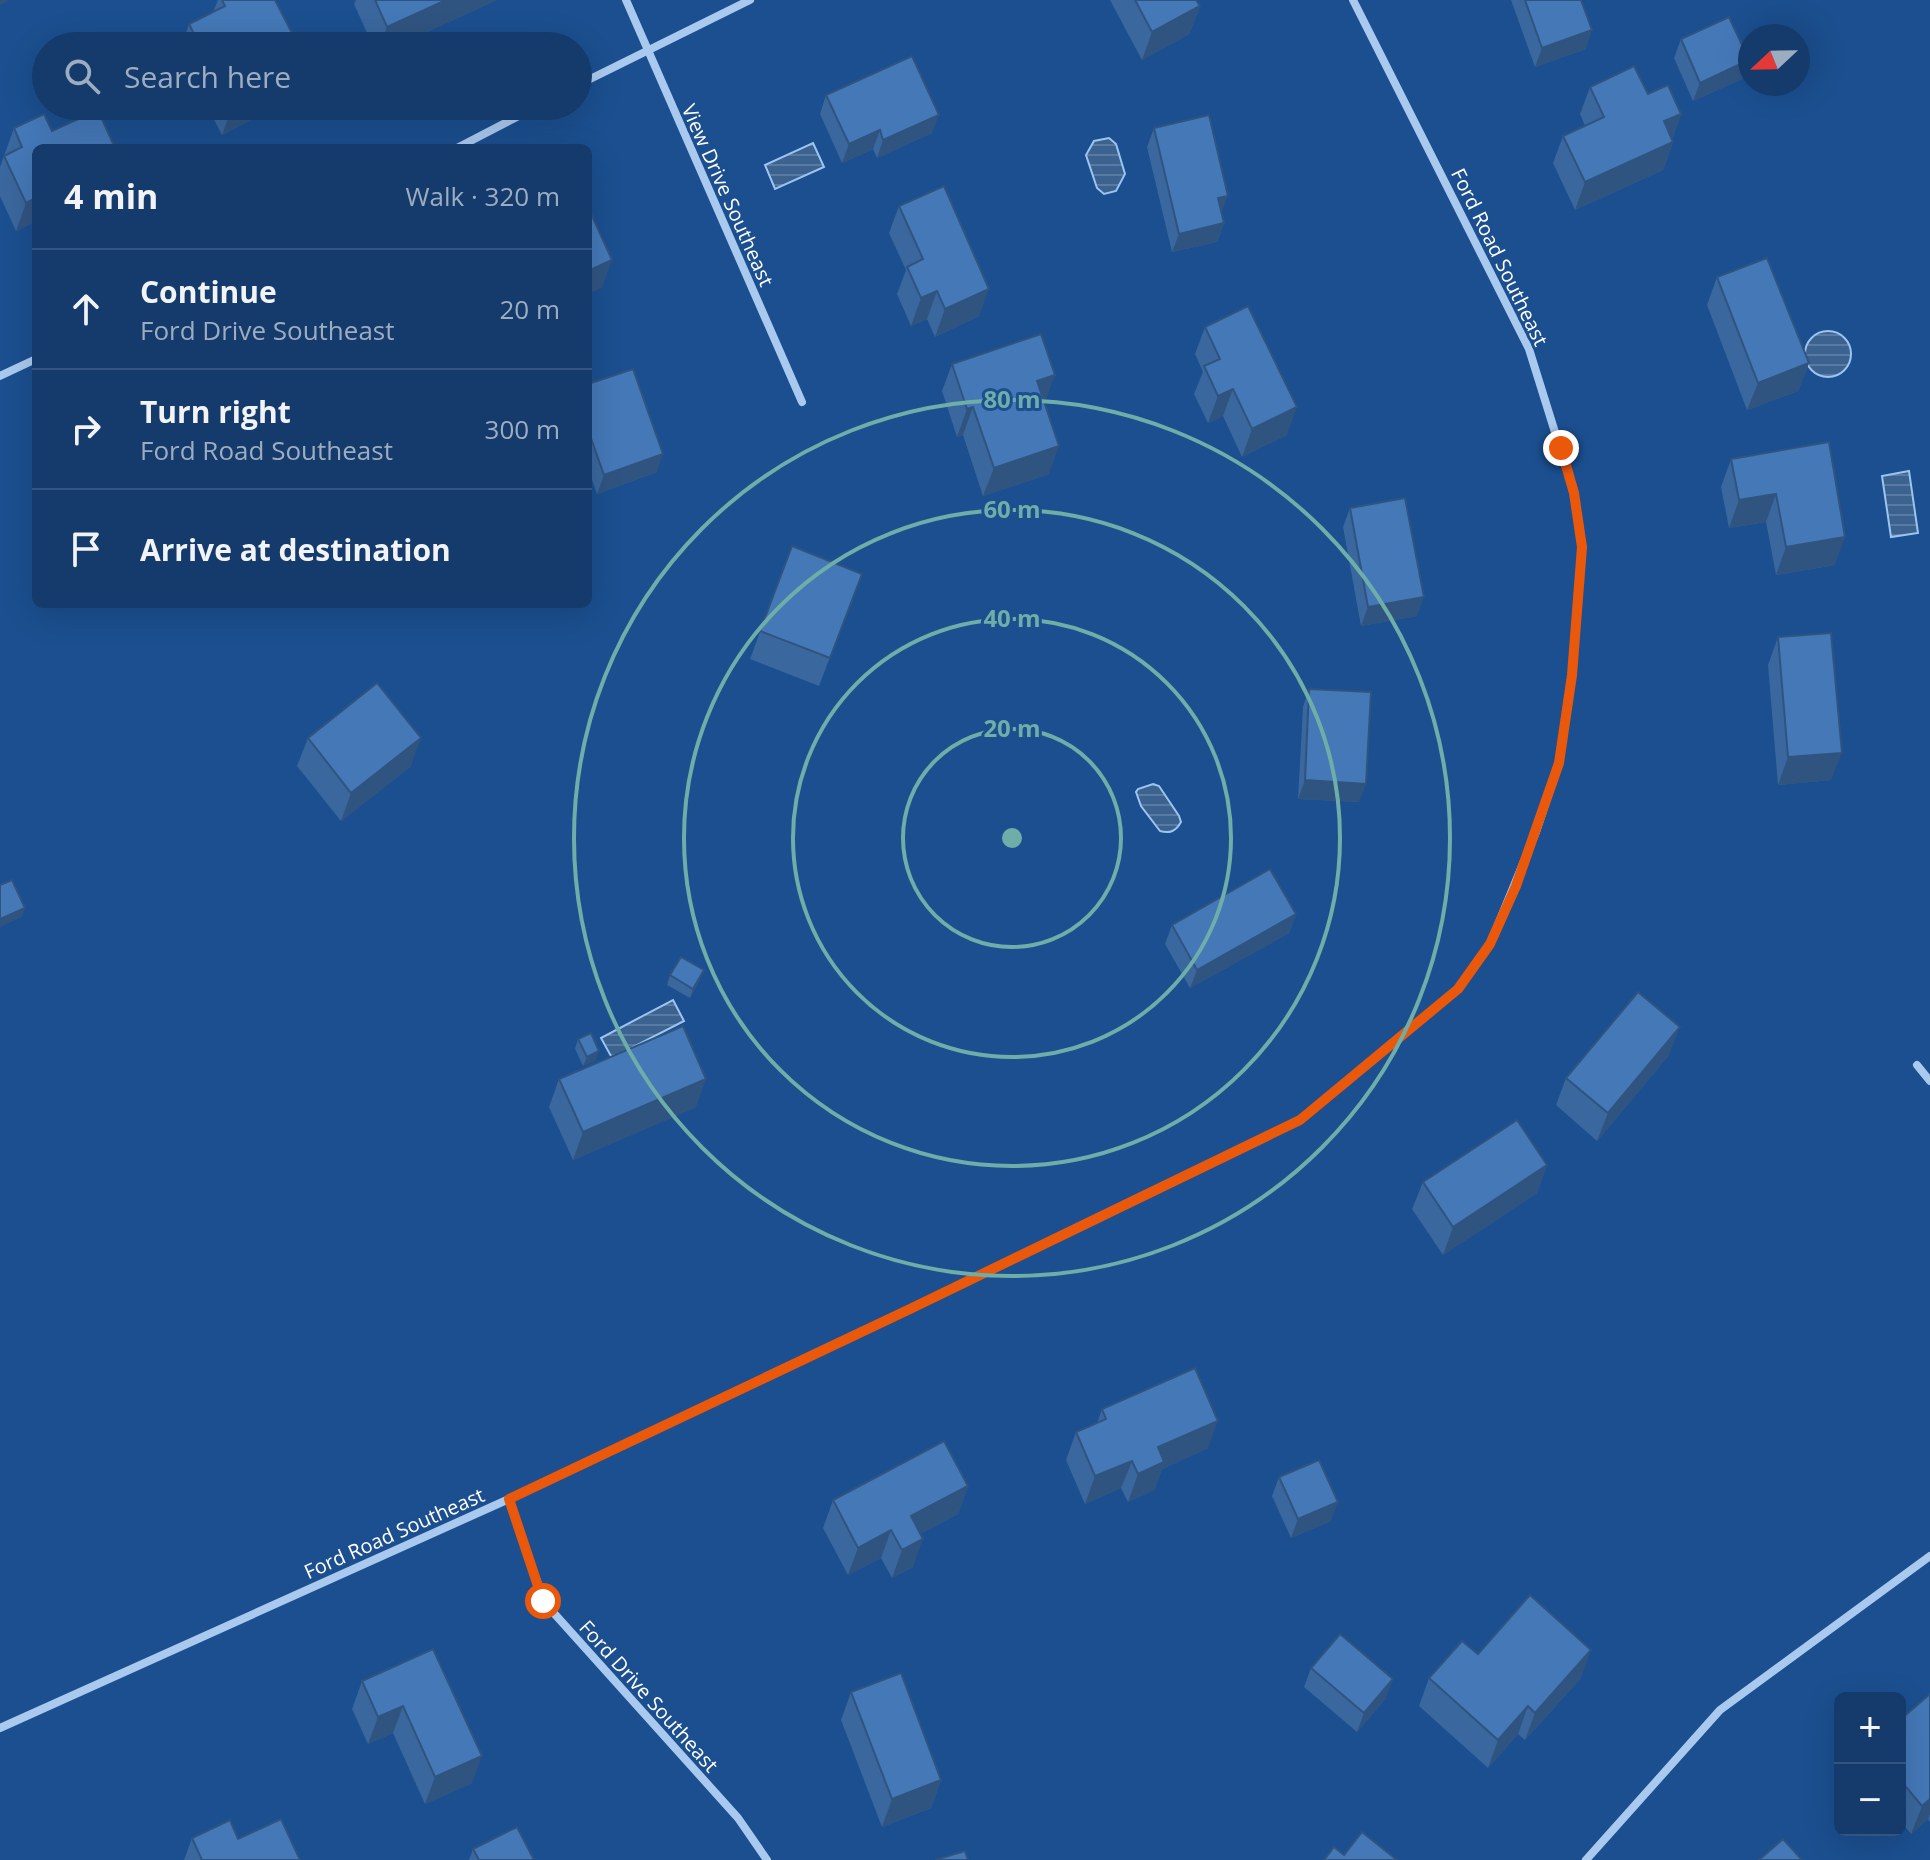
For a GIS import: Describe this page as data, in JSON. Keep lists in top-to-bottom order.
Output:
{
  "streets": {
    "street": ["View Drive Southeast", "Ford Road Southeast", "Ford Drive Southeast"]
  },
  "crossings": [
    ["Ford Road Southeast", "Ford Drive Southeast"]
  ],
  "north": "left",
  "page": {
    "search": "Search here",
    "heading": ["4 min", "Walk · 320 m"],
    "list": [
      ["Continue", "Ford Drive Southeast", "20 m"],
      ["Turn right", "Ford Road Southeast", "300 m"],
      "Arrive at destination"
    ],
    "map_buttons": ["+", "−"]
  },
  "rings": [
    "80 m",
    "60 m",
    "40 m",
    "20 m"
  ]
}
